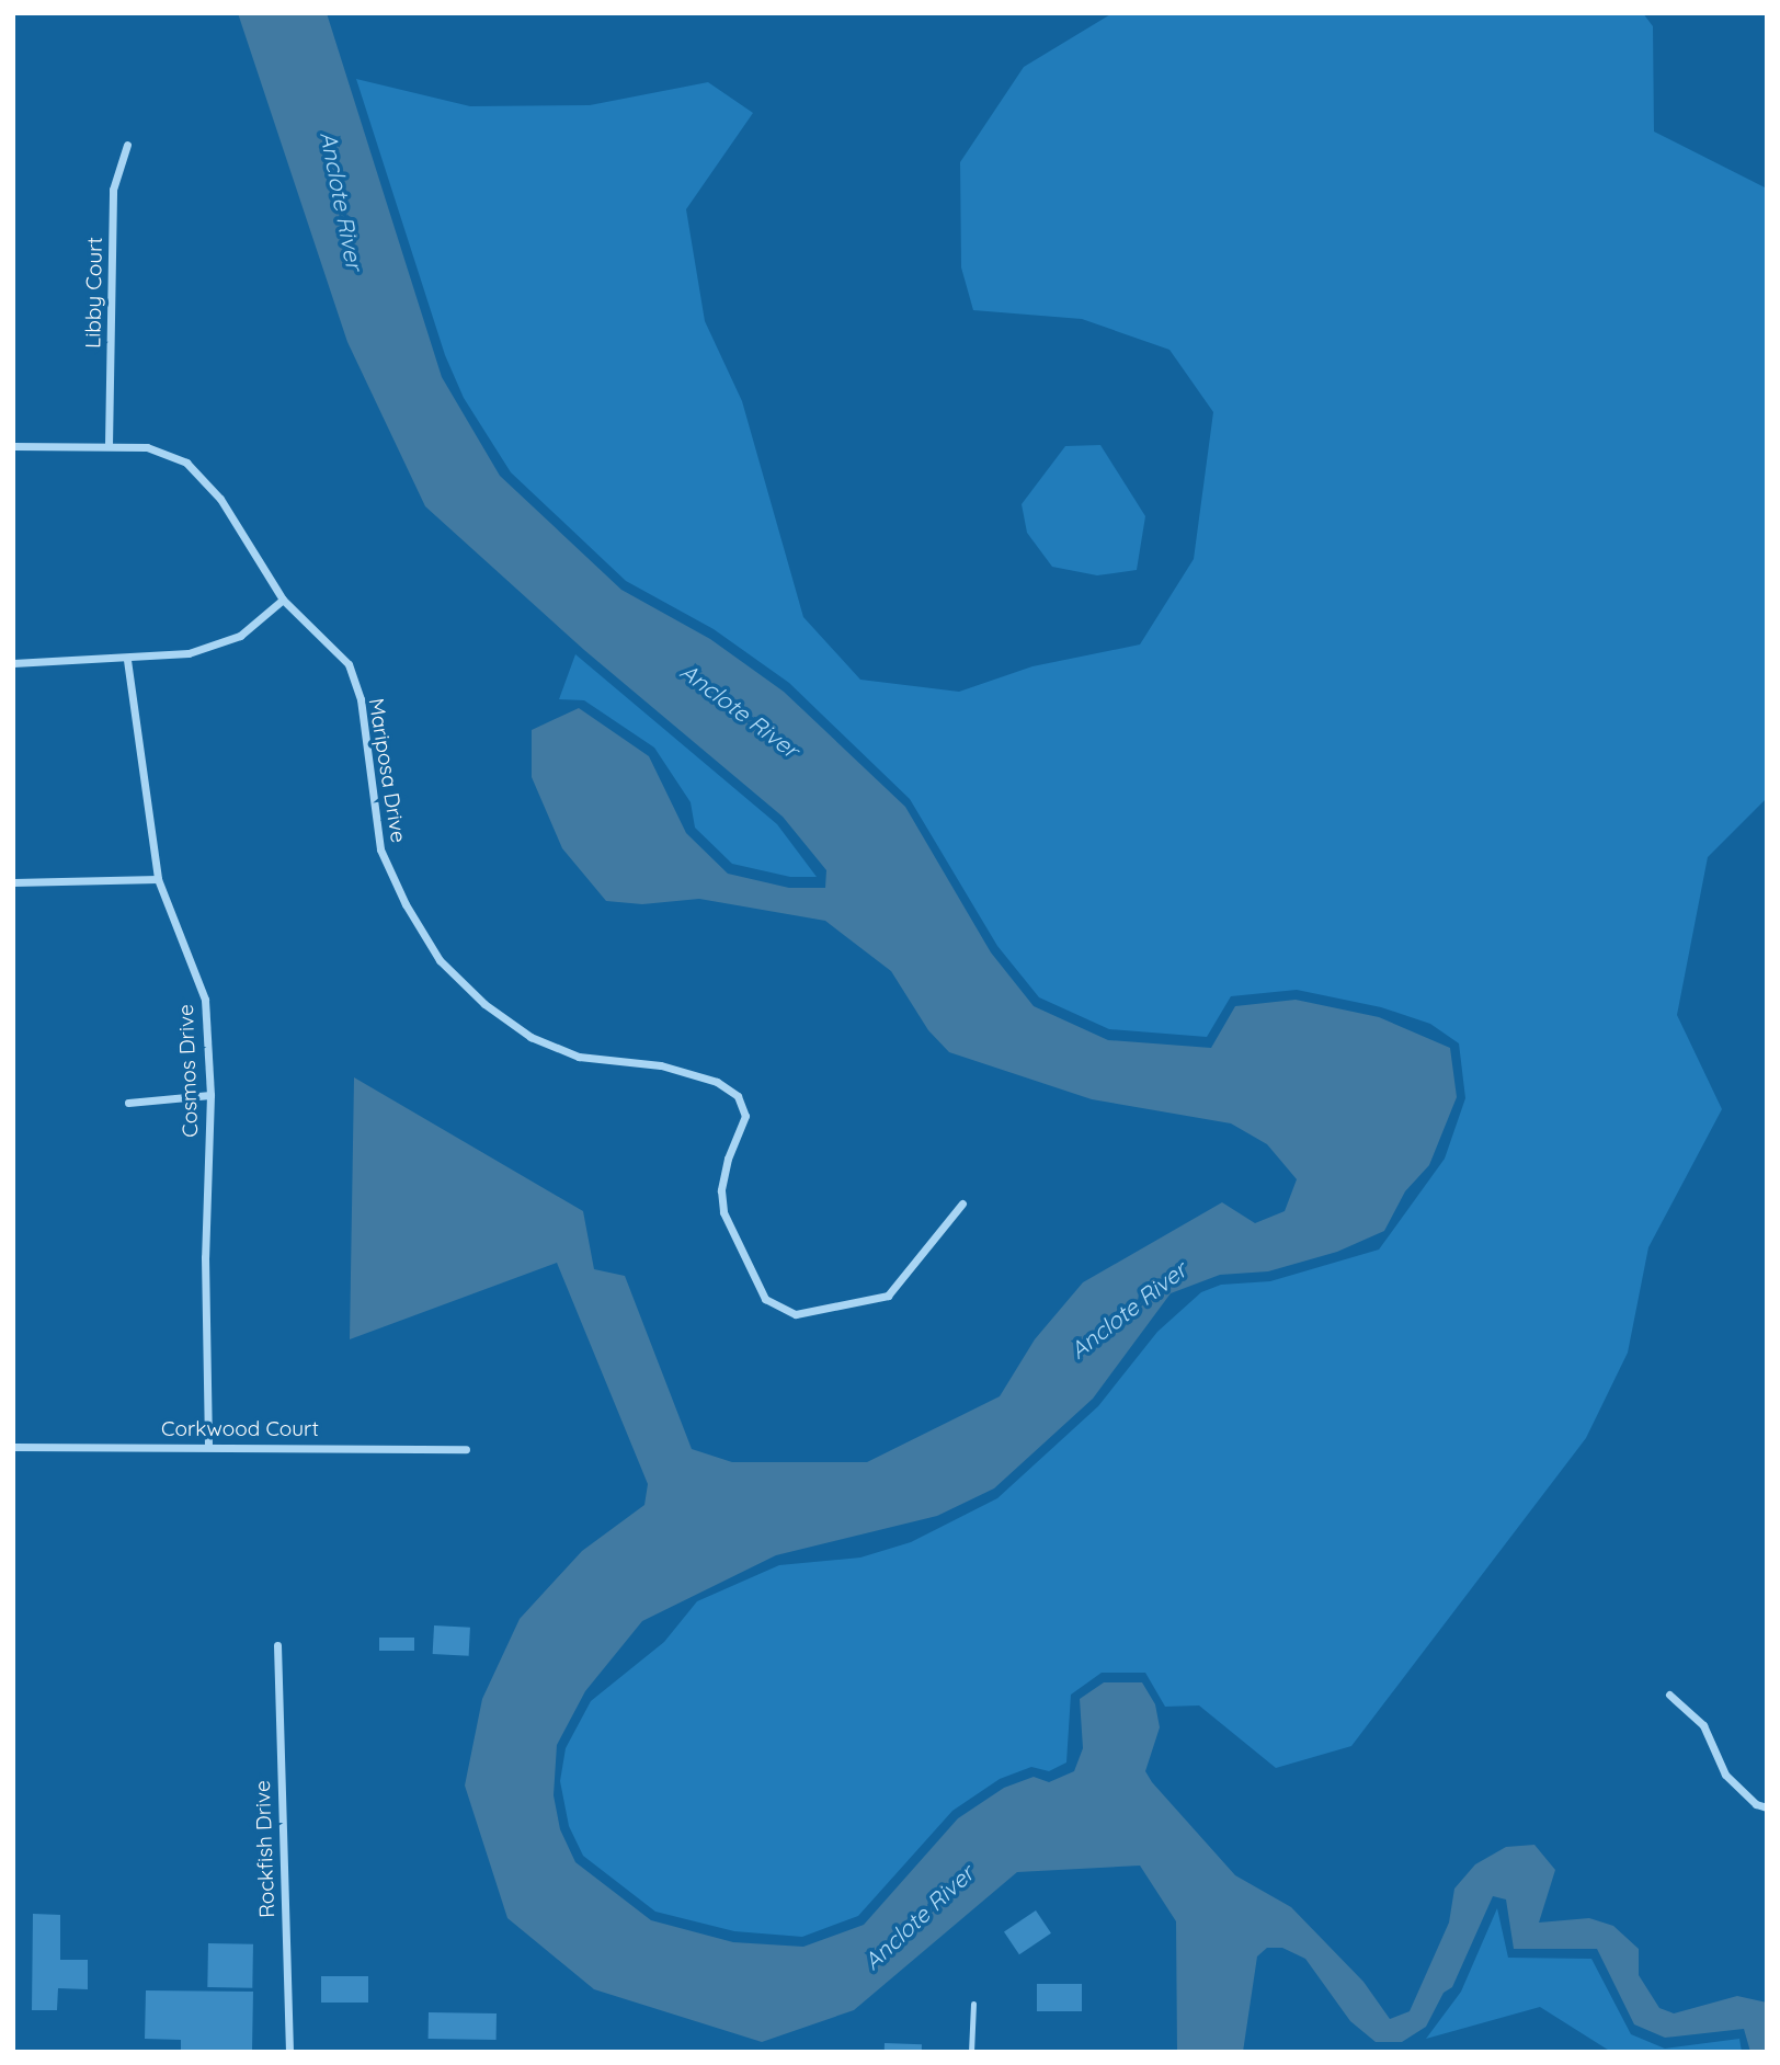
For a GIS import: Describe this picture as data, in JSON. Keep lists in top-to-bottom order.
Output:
{
  "streets": {
    "street": [
      "Libby Court",
      "Mariposa Drive",
      "Cosmos Drive",
      "Corkwood Court",
      "Rockfish Drive"
    ]
  },
  "crossings": [
    ["Libby Court", "Mariposa Drive"],
    ["Cosmos Drive", "Corkwood Court"]
  ],
  "water": ["Anclote River"]
}
